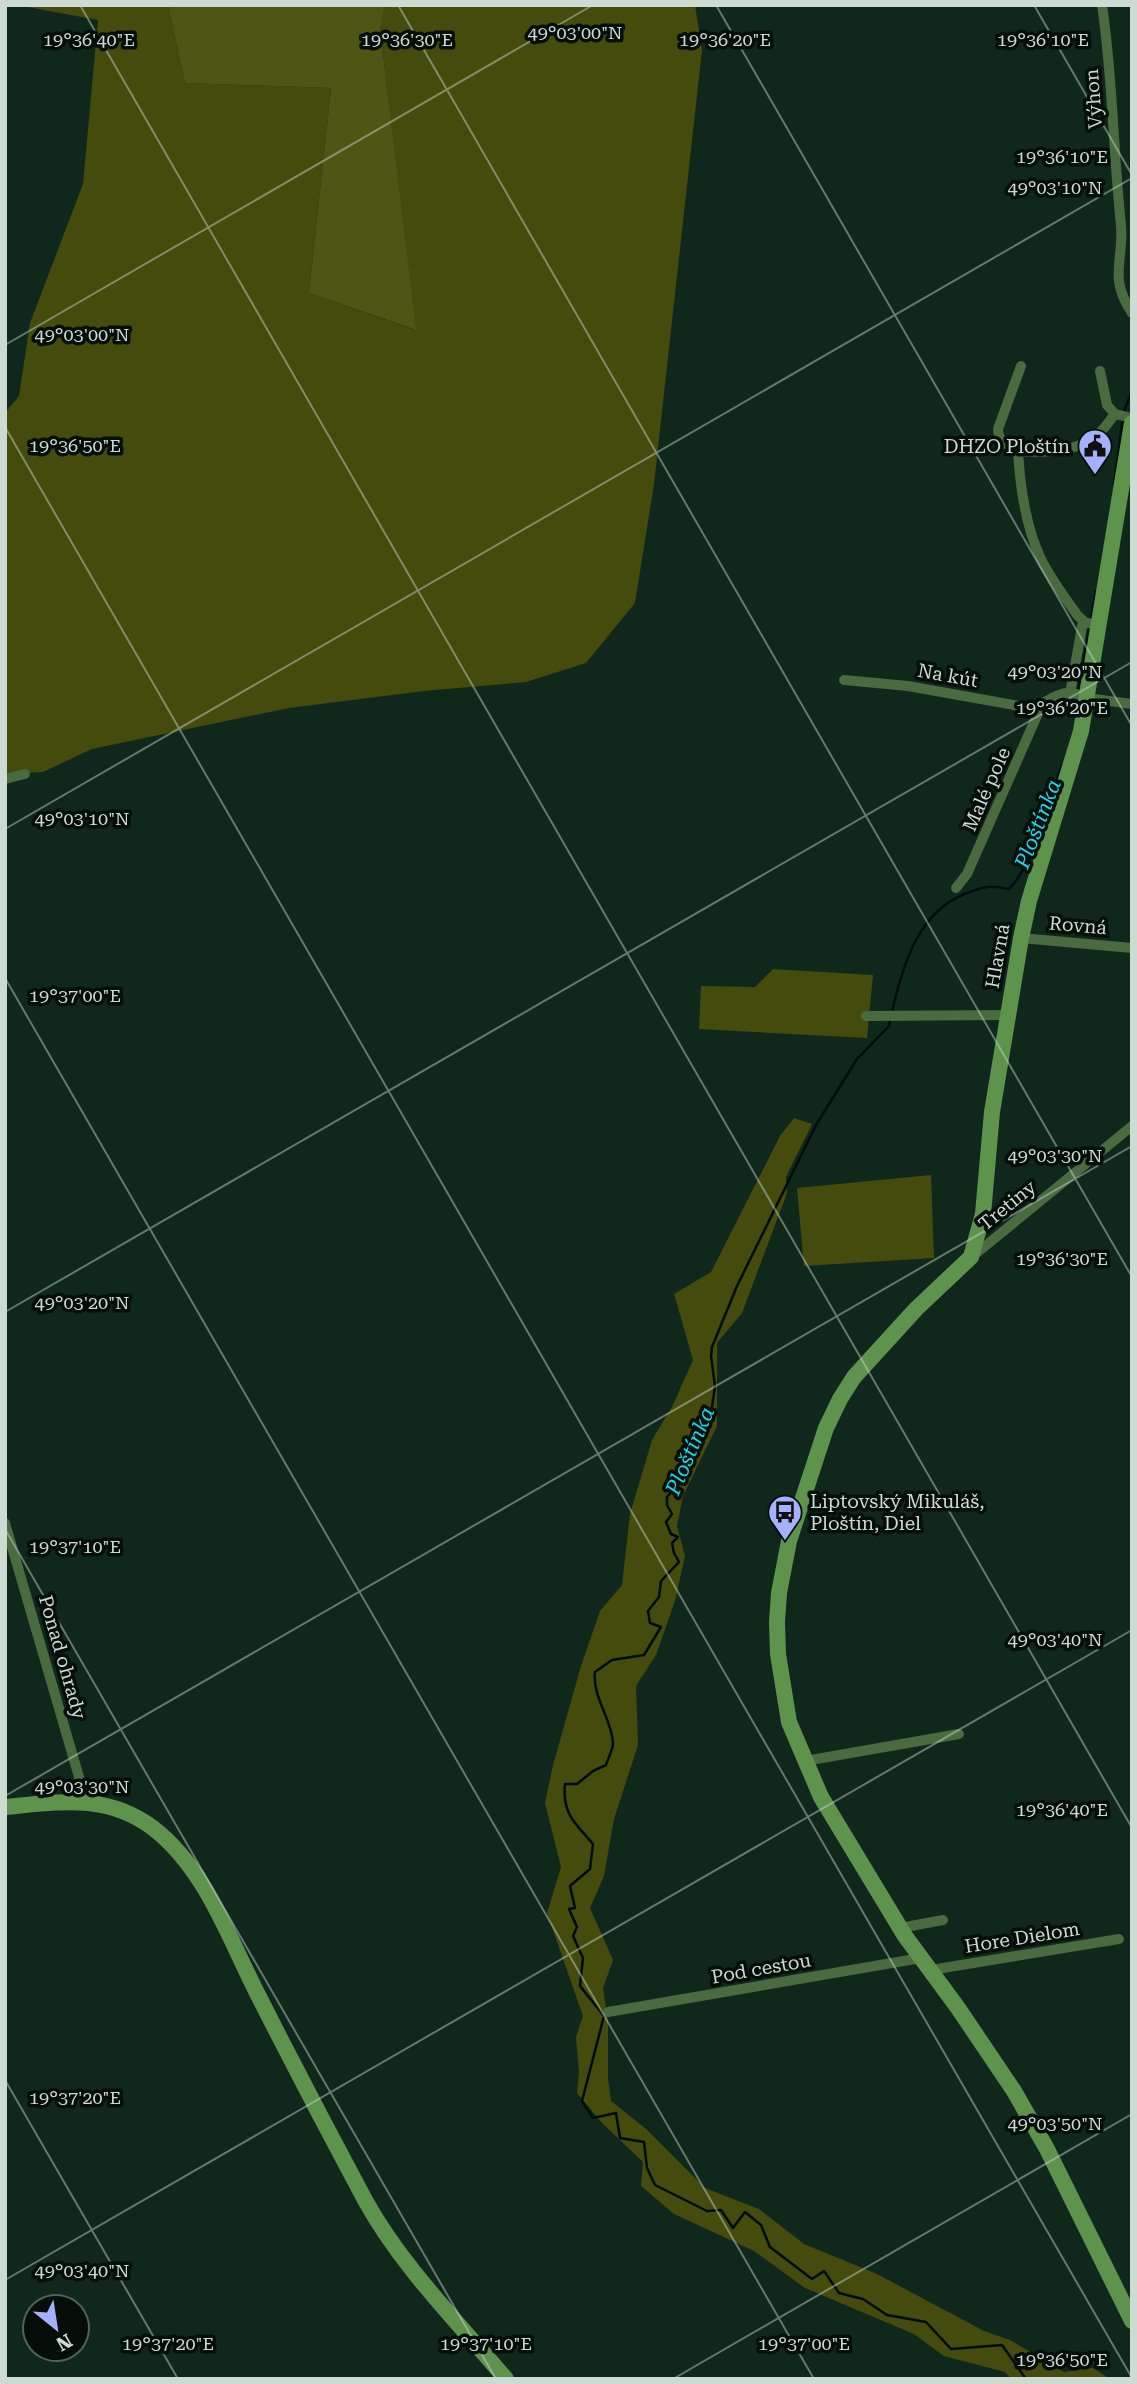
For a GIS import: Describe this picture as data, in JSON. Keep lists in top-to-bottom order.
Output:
{
  "streets": {
    "street": [
      "Výhon",
      "Na kút",
      "Malé pole",
      "Rovná",
      "Hlavná",
      "Tretiny",
      "Ponad ohrady",
      "Hore Dielom",
      "Pod cestou"
    ]
  },
  "crossings": [
    ["Na kút", "Malé pole"],
    ["Na kút", "Hlavná"],
    ["Rovná", "Hlavná"],
    ["Hlavná", "Tretiny"],
    ["Hore Dielom", "Pod cestou"]
  ],
  "water": ["Ploštínka"],
  "places": {
    "public building": ["DHZO Ploštín"],
    "bus stop": ["Liptovský Mikuláš, Ploštín, Diel"]
  },
  "north": "bottom right",
  "coordinates": [
    "49°03'00\"N",
    "19°36'40\"E",
    "19°36'30\"E",
    "19°36'20\"E",
    "19°36'10\"E",
    "49°03'10\"N",
    "19°36'50\"E",
    "49°03'20\"N",
    "19°37'00\"E",
    "49°03'30\"N",
    "19°37'10\"E",
    "49°03'40\"N",
    "19°37'20\"E",
    "49°03'50\"N"
  ]
}
